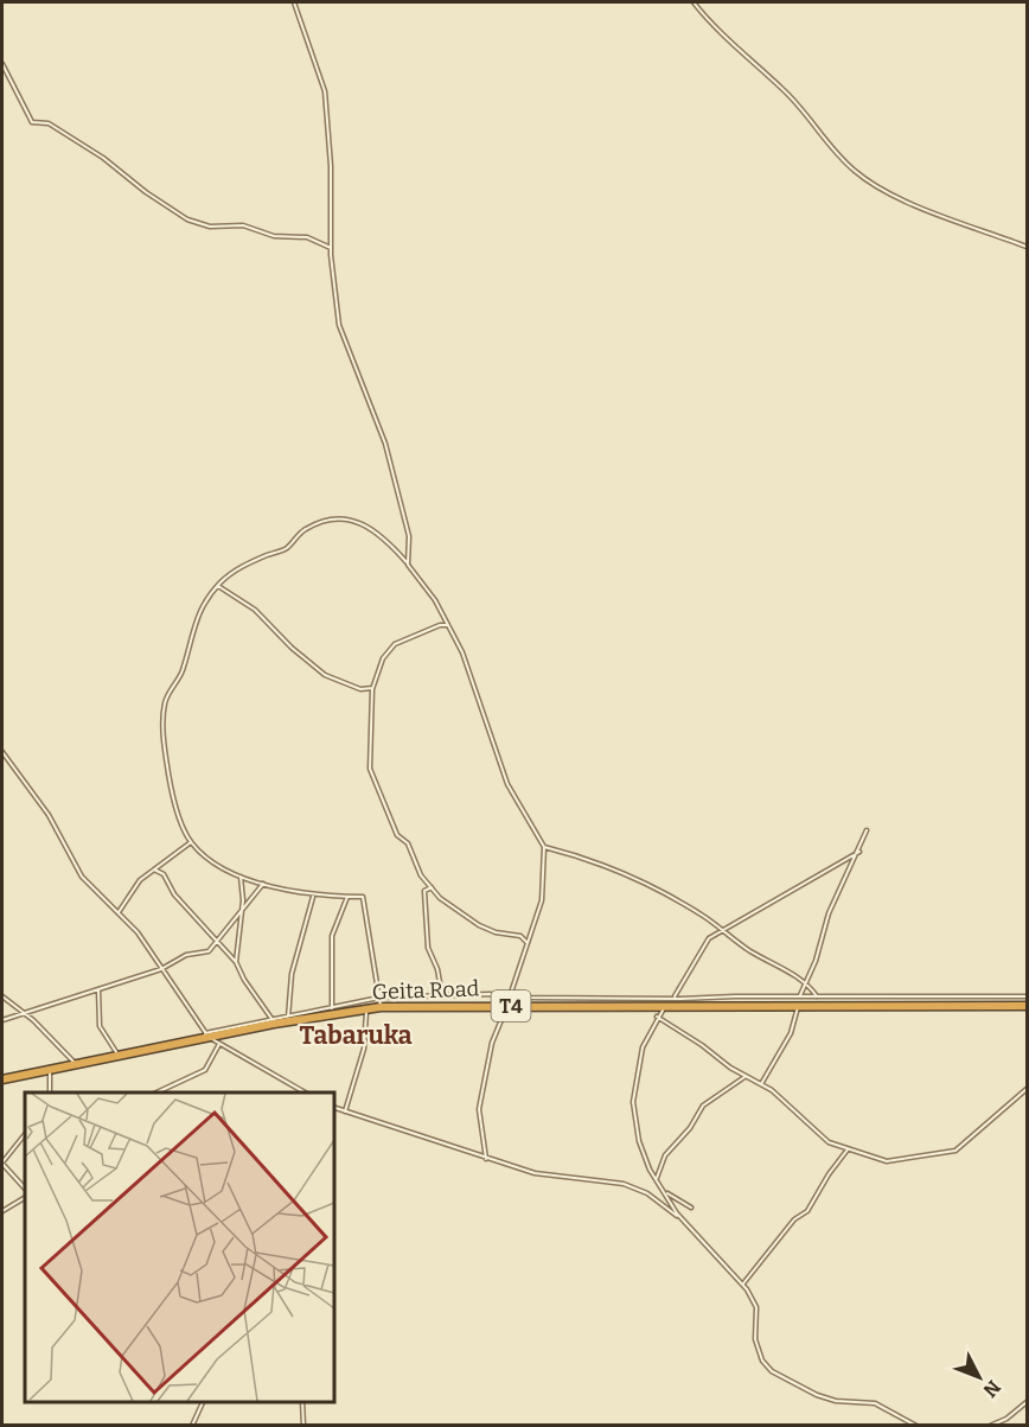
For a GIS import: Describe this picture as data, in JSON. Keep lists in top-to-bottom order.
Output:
{
  "streets": {
    "highway": ["Geita Road", "T4"]
  },
  "districts": ["Tabaruka"],
  "north": "bottom right"
}
